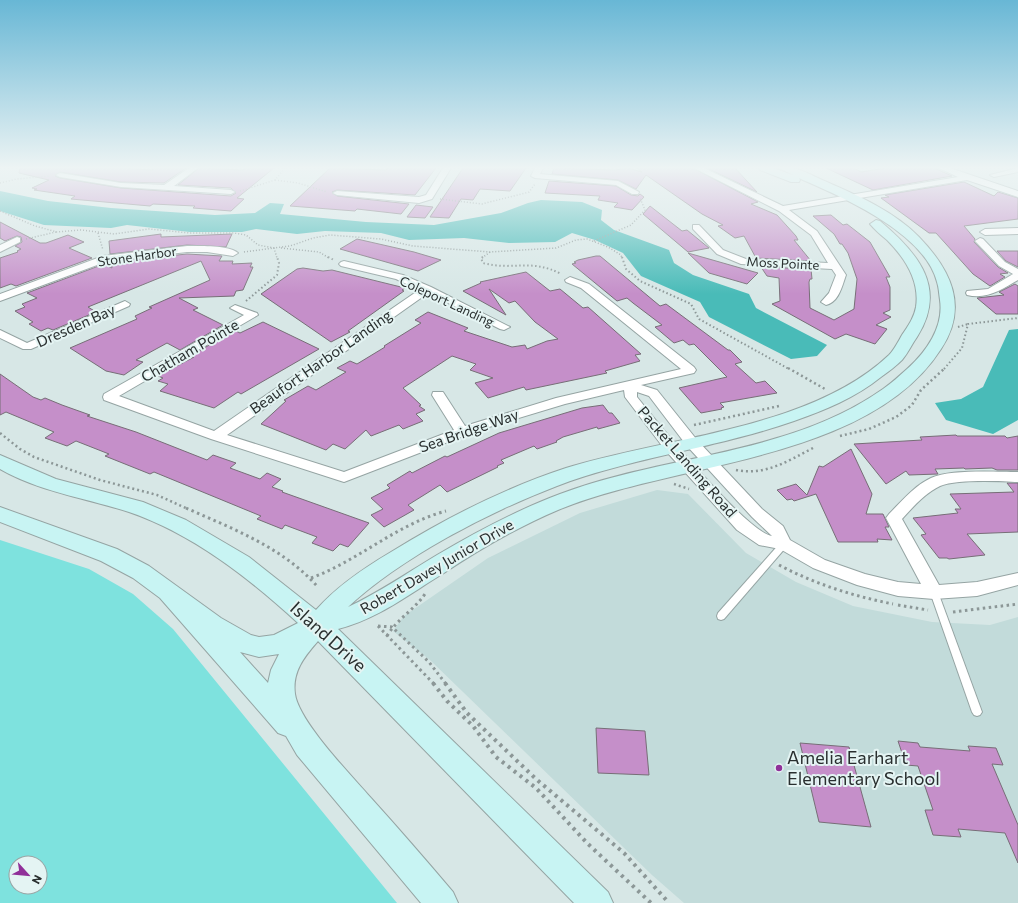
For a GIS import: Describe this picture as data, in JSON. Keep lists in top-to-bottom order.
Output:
{
  "streets": {
    "main road": ["Robert Davey Junior Drive", "Island Drive"],
    "street": [
      "Stone Harbor",
      "Moss Pointe",
      "Coleport Landing",
      "Dresden Bay",
      "Chatham Pointe",
      "Beaufort Harbor Landing",
      "Sea Bridge Way",
      "Packet Landing Road"
    ]
  },
  "crossings": [
    ["Coleport Landing", "Beaufort Harbor Landing"],
    ["Chatham Pointe", "Sea Bridge Way"],
    ["Beaufort Harbor Landing", "Sea Bridge Way"],
    ["Sea Bridge Way", "Packet Landing Road"],
    ["Packet Landing Road", "Robert Davey Junior Drive"],
    ["Robert Davey Junior Drive", "Island Drive"]
  ],
  "places": ["Amelia Earhart Elementary School"],
  "north": "bottom right"
}
